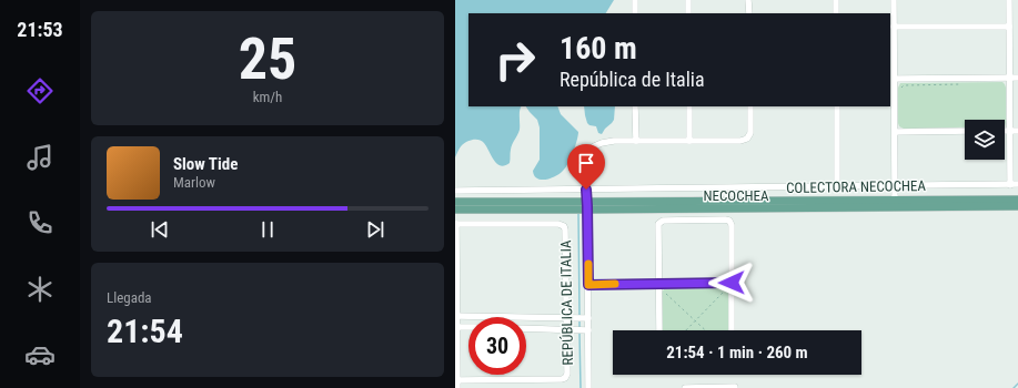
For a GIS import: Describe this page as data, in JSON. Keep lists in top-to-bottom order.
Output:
{
  "streets": {
    "main road": ["NECOCHEA"],
    "street": ["COLECTORA NECOCHEA", "REPÚBLICA DE ITALIA"]
  },
  "crossings": [
    ["COLECTORA NECOCHEA", "REPÚBLICA DE ITALIA"],
    ["NECOCHEA", "REPÚBLICA DE ITALIA"]
  ],
  "page": {
    "tabs": "21:53",
    "tile": [
      ["25", "km/h"],
      ["Llegada", "21:54"]
    ],
    "turn": ["160 m", "República de Italia"],
    "song": ["Slow Tide", "Marlow"],
    "limit": "30",
    "trip": "21:54 · 1 min · 260 m"
  }
}
